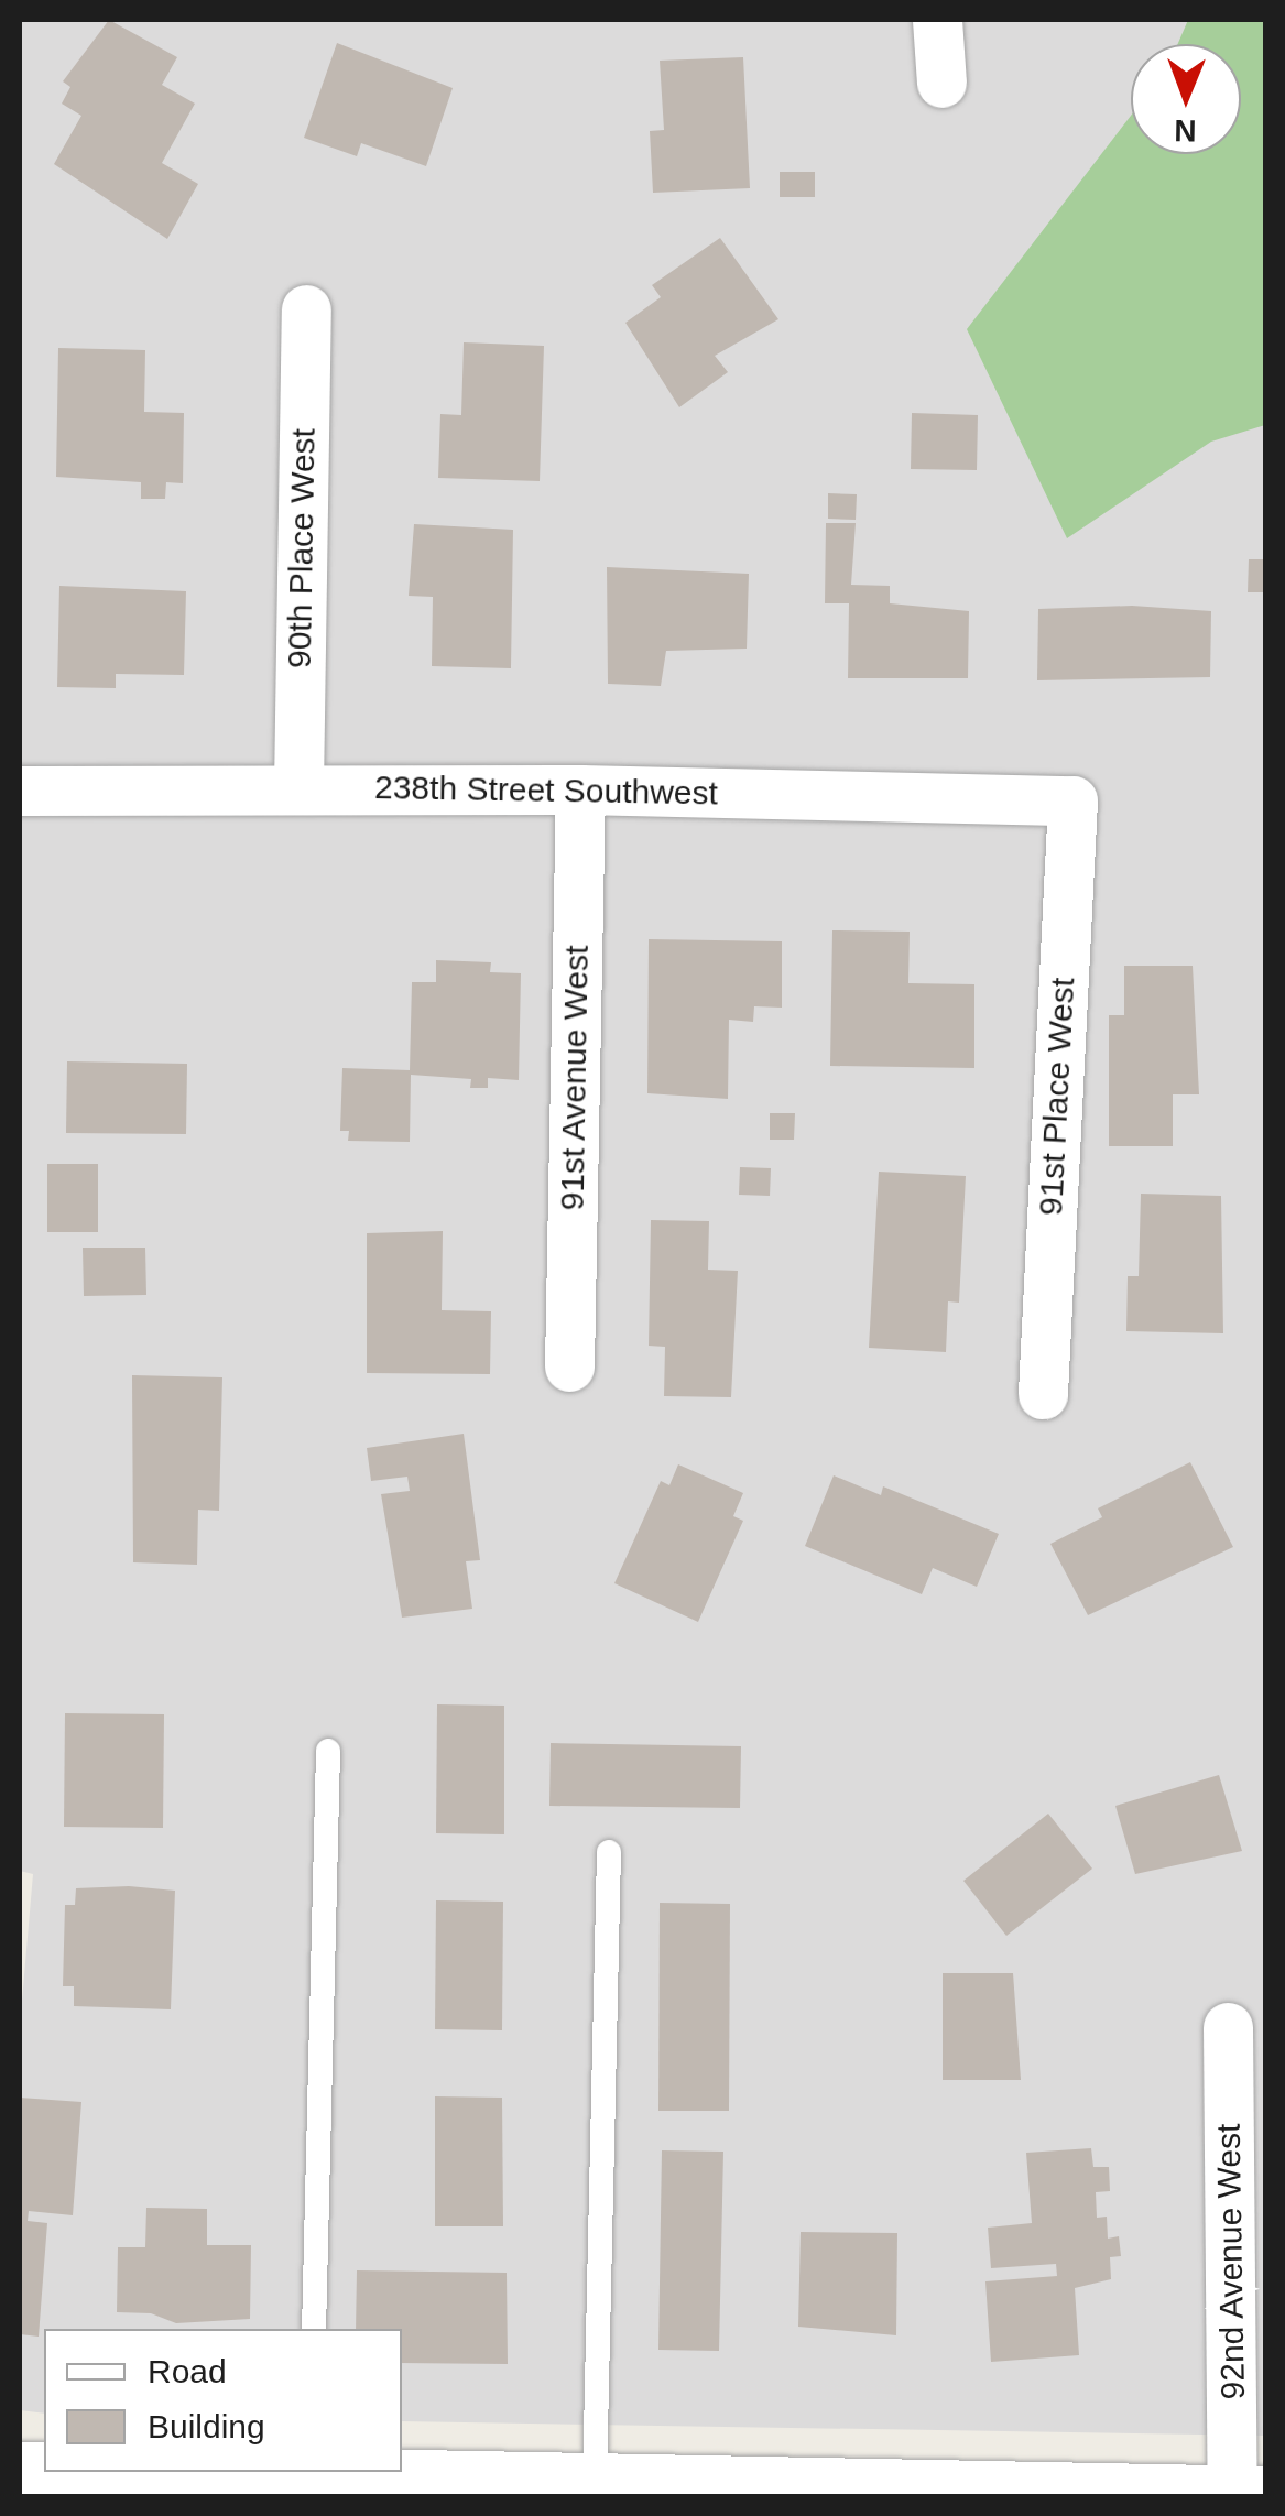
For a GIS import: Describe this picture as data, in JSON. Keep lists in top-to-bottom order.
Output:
{
  "streets": {
    "street": [
      "90th Place West",
      "238th Street Southwest",
      "91st Avenue West",
      "91st Place West",
      "92nd Avenue West"
    ]
  },
  "crossings": [
    ["90th Place West", "238th Street Southwest"],
    ["238th Street Southwest", "91st Avenue West"],
    ["238th Street Southwest", "91st Place West"]
  ],
  "legend": ["Road", "Building"],
  "north": "bottom"
}
